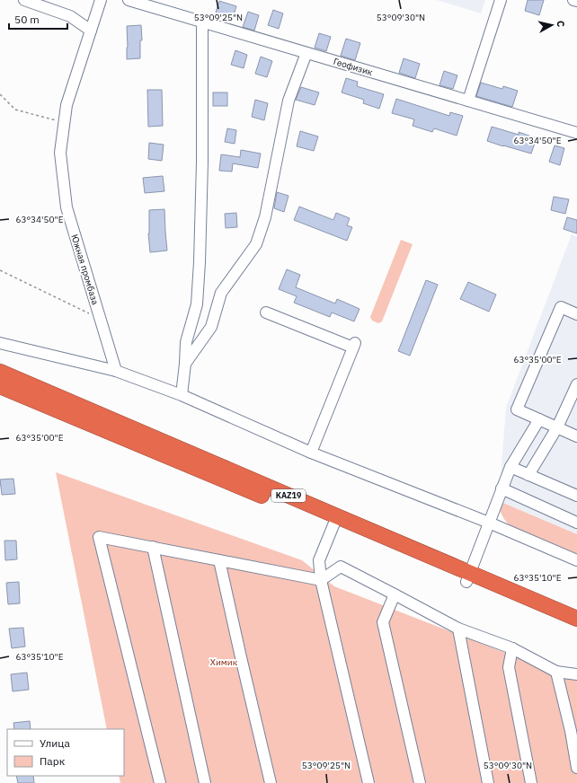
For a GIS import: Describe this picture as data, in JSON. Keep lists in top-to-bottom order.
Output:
{
  "streets": {
    "highway": ["KAZ19"],
    "street": ["Геофизик", "Южная промбаза"]
  },
  "parks": ["Химик"],
  "legend": ["Улица", "Парк"],
  "scale_bar": "50 m",
  "north": "right",
  "coordinates": [
    "53°09'25\"N",
    "53°09'30\"N",
    "63°34'50\"E",
    "63°35'00\"E",
    "63°35'10\"E"
  ]
}
